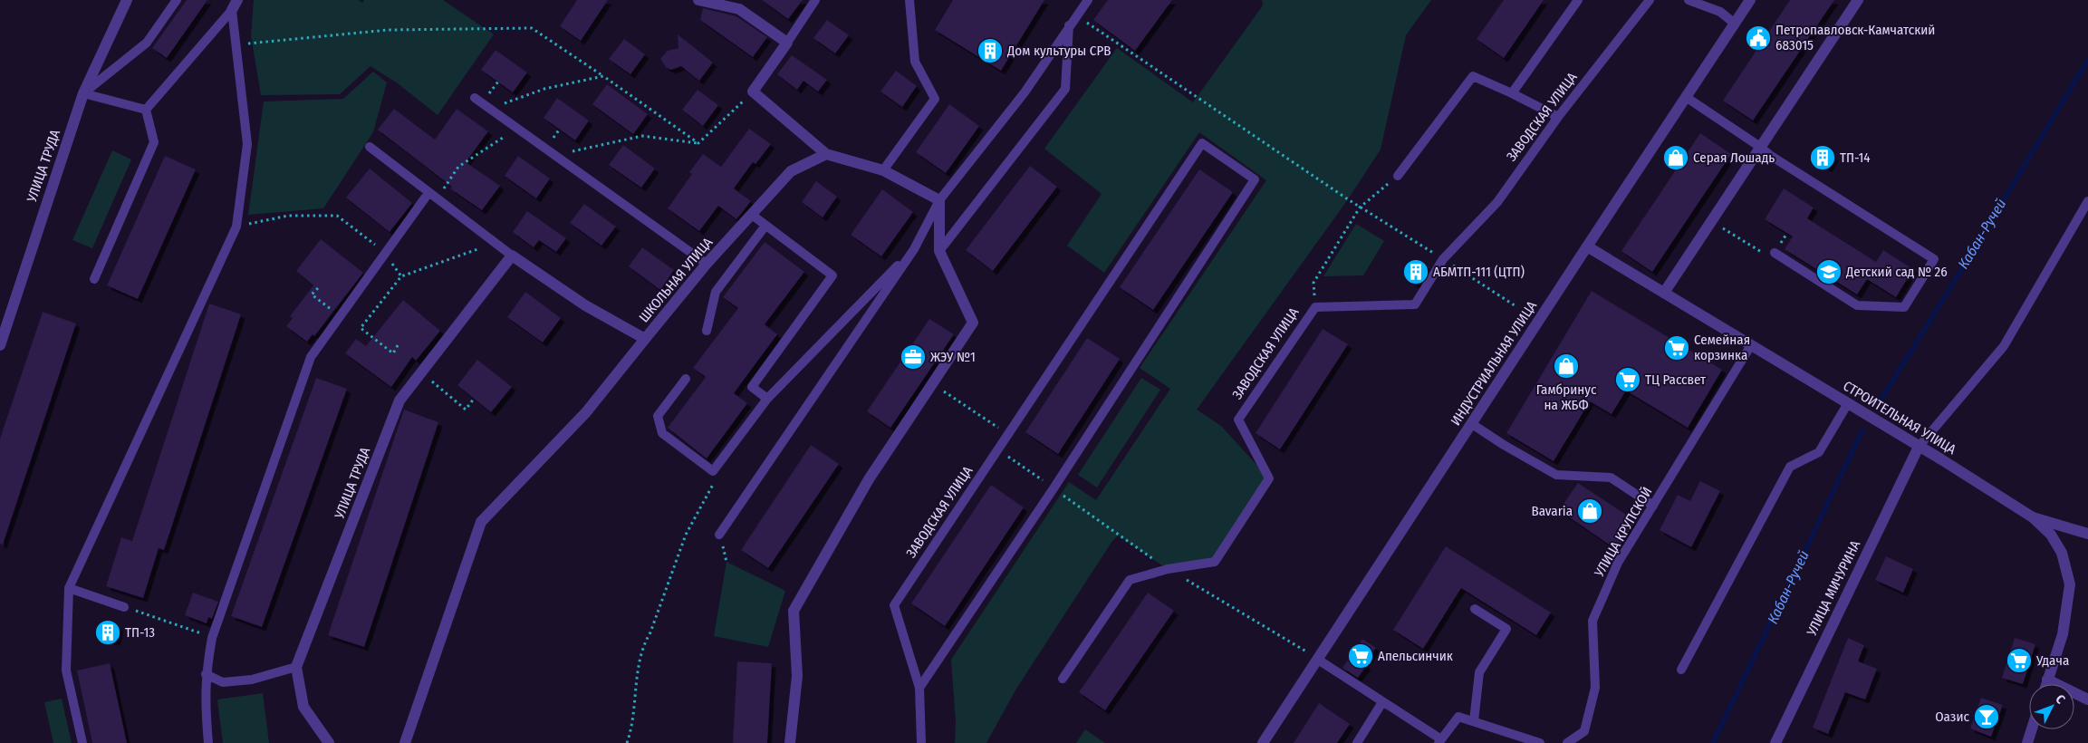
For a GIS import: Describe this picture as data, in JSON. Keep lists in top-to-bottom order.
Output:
{
  "streets": {
    "street": [
      "УЛИЦА ТРУДА",
      "ШКОЛЬНАЯ УЛИЦА",
      "ИНДУСТРИАЛЬНАЯ УЛИЦА",
      "СТРОИТЕЛЬНАЯ УЛИЦА",
      "УЛИЦА МИЧУРИНА"
    ],
    "lane": ["ЗАВОДСКАЯ УЛИЦА", "УЛИЦА КРУПСКОЙ"]
  },
  "crossings": [
    ["УЛИЦА ТРУДА", "ШКОЛЬНАЯ УЛИЦА"],
    ["ИНДУСТРИАЛЬНАЯ УЛИЦА", "СТРОИТЕЛЬНАЯ УЛИЦА"],
    ["СТРОИТЕЛЬНАЯ УЛИЦА", "УЛИЦА КРУПСКОЙ"],
    ["СТРОИТЕЛЬНАЯ УЛИЦА", "УЛИЦА МИЧУРИНА"]
  ],
  "water": ["Кабан-Ручей"],
  "places": {
    "public building": ["Петропавловск-Камчатский 683015"],
    "building": [
      "Дом культуры СРВ",
      "ТП-14",
      "АБМТП-111 (ЦТП)",
      "ТП-13"
    ],
    "shop": ["Серая Лошадь", "Гамбринус на ЖБФ", "Bavaria"],
    "school or university": ["Детский сад № 26"],
    "supermarket": [
      "Семейная корзинка",
      "ТЦ Рассвет",
      "Апельсинчик",
      "Удача"
    ],
    "office": ["ЖЭУ №1"],
    "bar": ["Оазис"]
  },
  "north": "top right"
}
